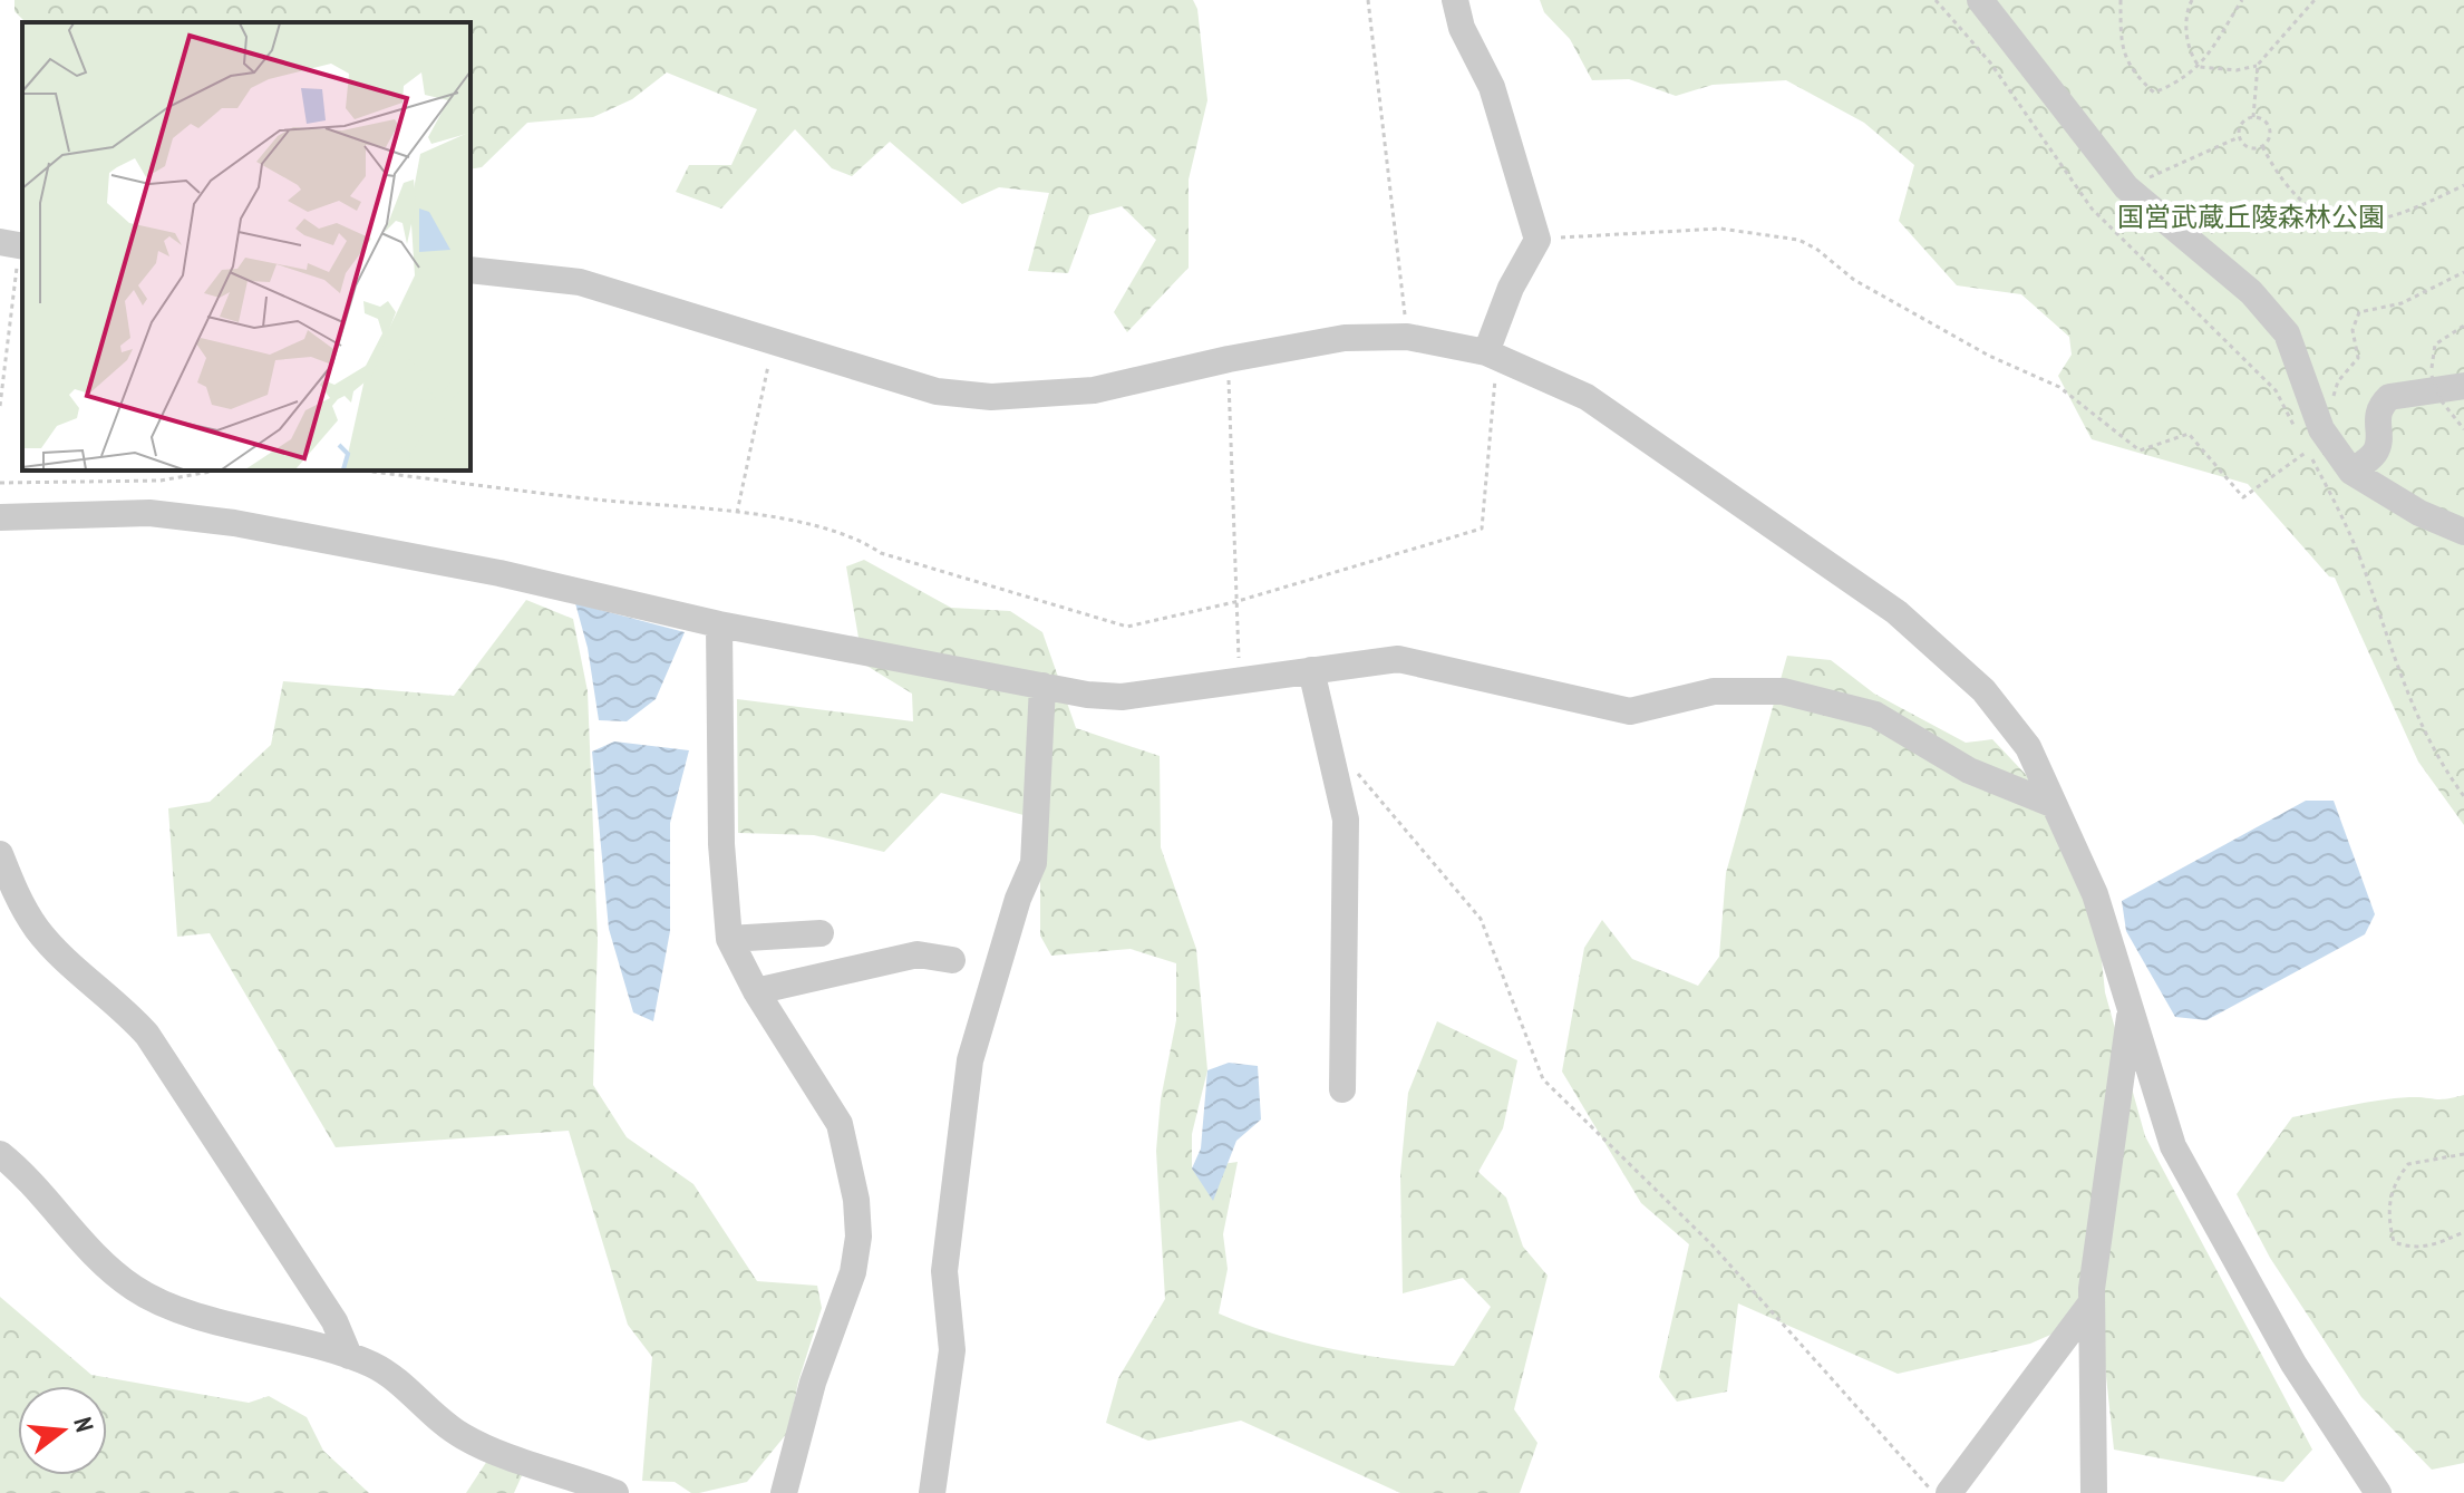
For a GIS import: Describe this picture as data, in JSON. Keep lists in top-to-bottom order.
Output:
{
  "parks": ["国営武蔵丘陵森林公園"],
  "north": "right"
}
